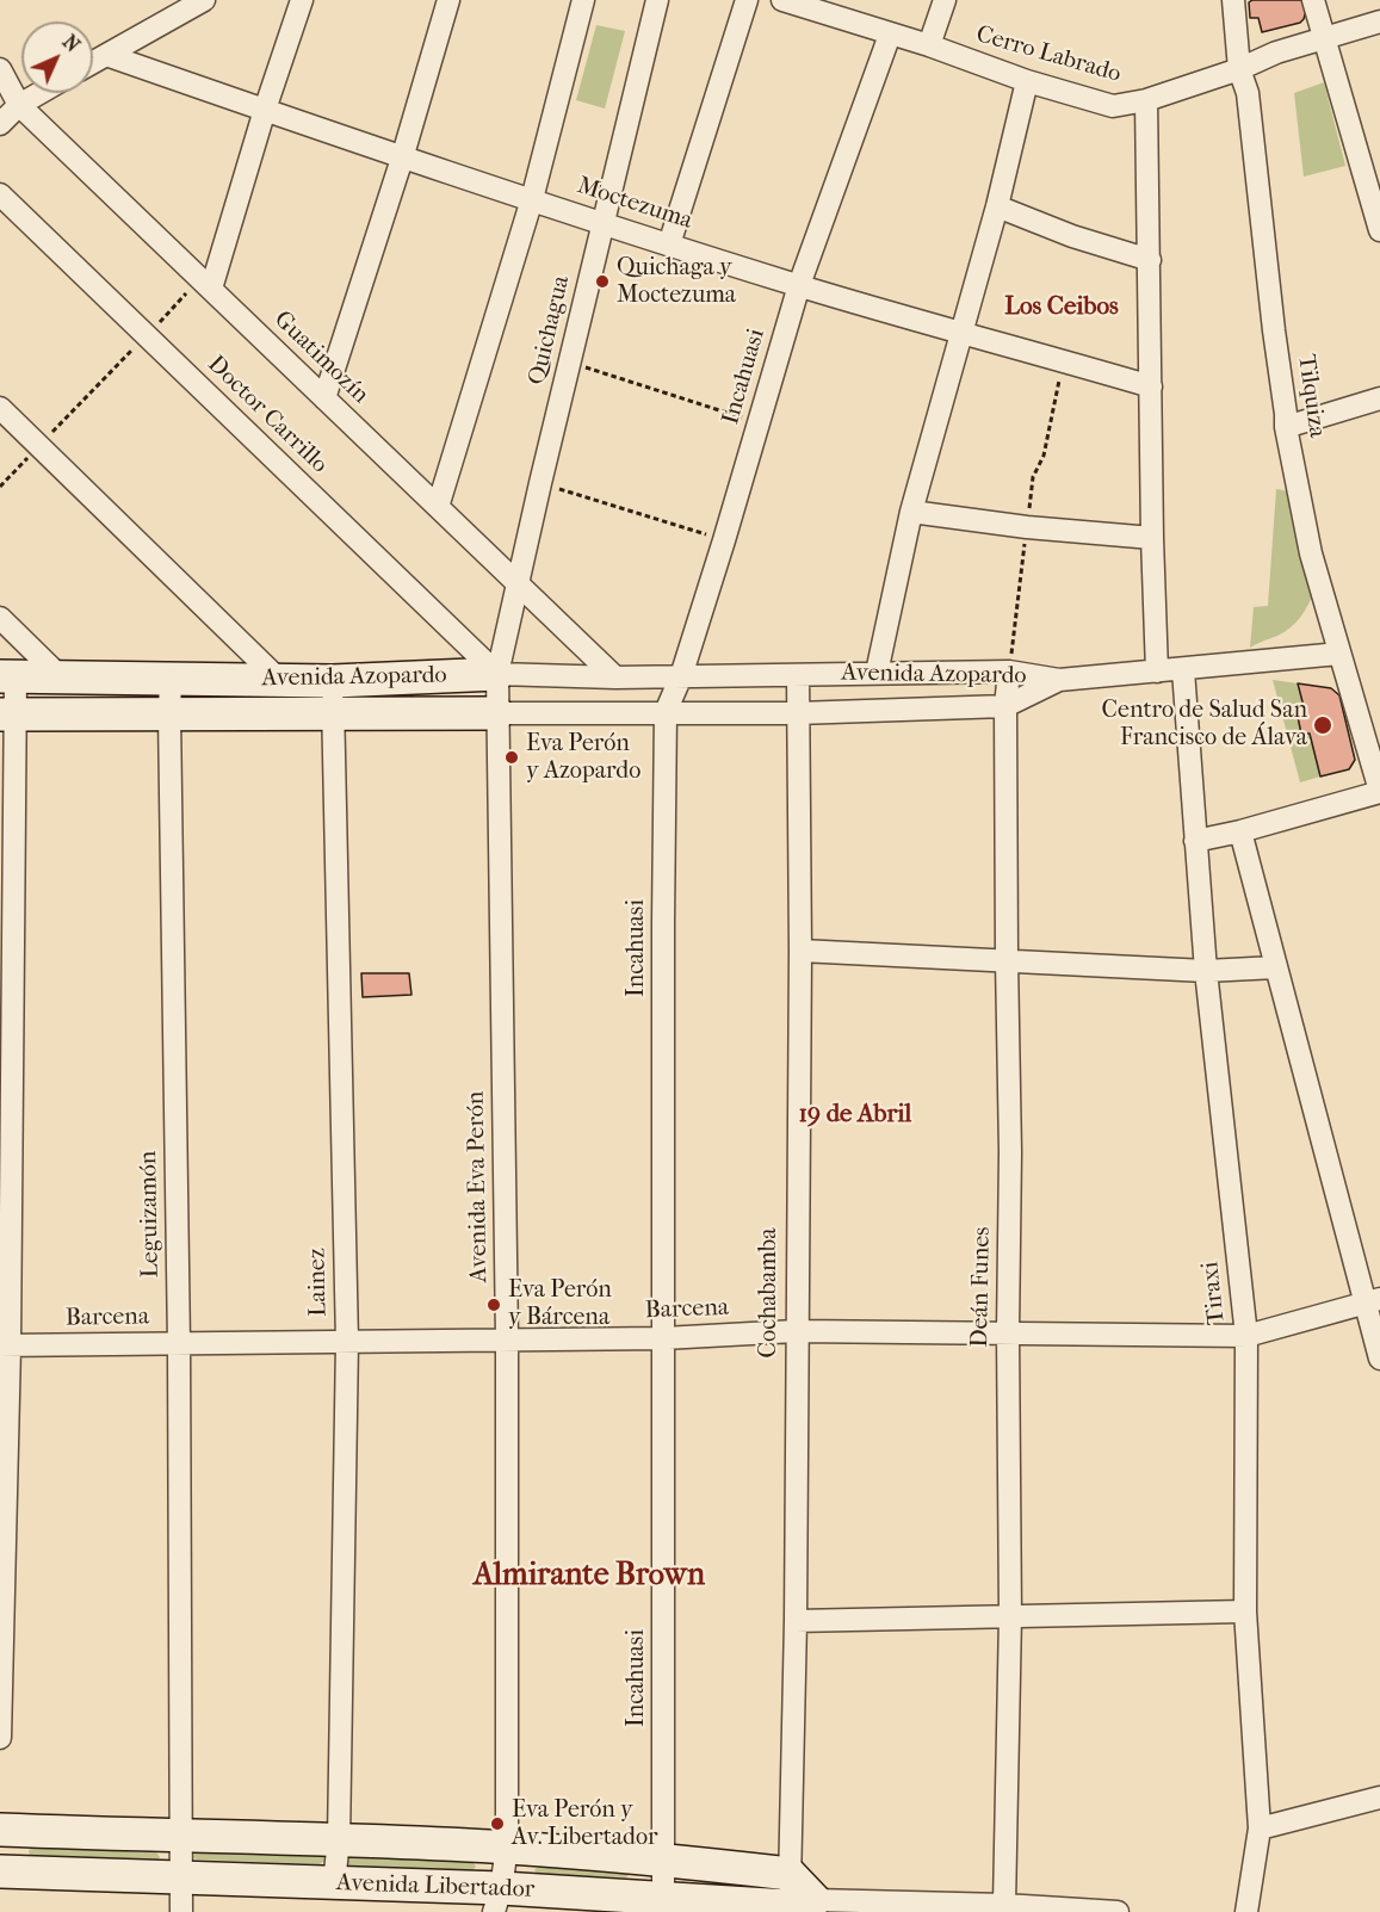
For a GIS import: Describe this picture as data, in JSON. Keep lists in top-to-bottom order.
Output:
{
  "streets": {
    "street": [
      "Cerro Labrado",
      "Moctezuma",
      "Quichagua",
      "Guatimozín",
      "Incahuasi",
      "Tilquiza",
      "Doctor Carrillo",
      "Avenida Azopardo",
      "Avenida Eva Perón",
      "Leguizamón",
      "Lainez",
      "Deán Funes",
      "Cochabamba",
      "Tiraxi",
      "Barcena",
      "Avenida Libertador"
    ]
  },
  "crossings": [
    ["Cerro Labrado", "Incahuasi"],
    ["Cerro Labrado", "Tilquiza"],
    ["Moctezuma", "Quichagua"],
    ["Moctezuma", "Incahuasi"],
    ["Quichagua", "Guatimozín"],
    ["Quichagua", "Doctor Carrillo"],
    ["Quichagua", "Avenida Azopardo"],
    ["Quichagua", "Avenida Eva Perón"],
    ["Guatimozín", "Avenida Azopardo"],
    ["Incahuasi", "Avenida Azopardo"],
    ["Incahuasi", "Barcena"],
    ["Incahuasi", "Avenida Libertador"],
    ["Doctor Carrillo", "Avenida Azopardo"],
    ["Doctor Carrillo", "Avenida Eva Perón"],
    ["Avenida Azopardo", "Avenida Eva Perón"],
    ["Avenida Azopardo", "Leguizamón"],
    ["Avenida Azopardo", "Lainez"],
    ["Avenida Azopardo", "Deán Funes"],
    ["Avenida Azopardo", "Cochabamba"],
    ["Avenida Eva Perón", "Barcena"],
    ["Avenida Eva Perón", "Avenida Libertador"],
    ["Leguizamón", "Barcena"],
    ["Leguizamón", "Avenida Libertador"],
    ["Lainez", "Barcena"],
    ["Lainez", "Avenida Libertador"],
    ["Deán Funes", "Barcena"],
    ["Cochabamba", "Barcena"],
    ["Cochabamba", "Avenida Libertador"],
    ["Tiraxi", "Barcena"]
  ],
  "districts": ["Los Ceibos", "19 de Abril", "Almirante Brown"],
  "places": [
    "Quichaga y Moctezuma",
    "Centro de Salud San Francisco de Álava",
    "Eva Perón y Azopardo",
    "Eva Perón y Bárcena",
    "Eva Perón y Av. Libertador"
  ],
  "north": "top right"
}
